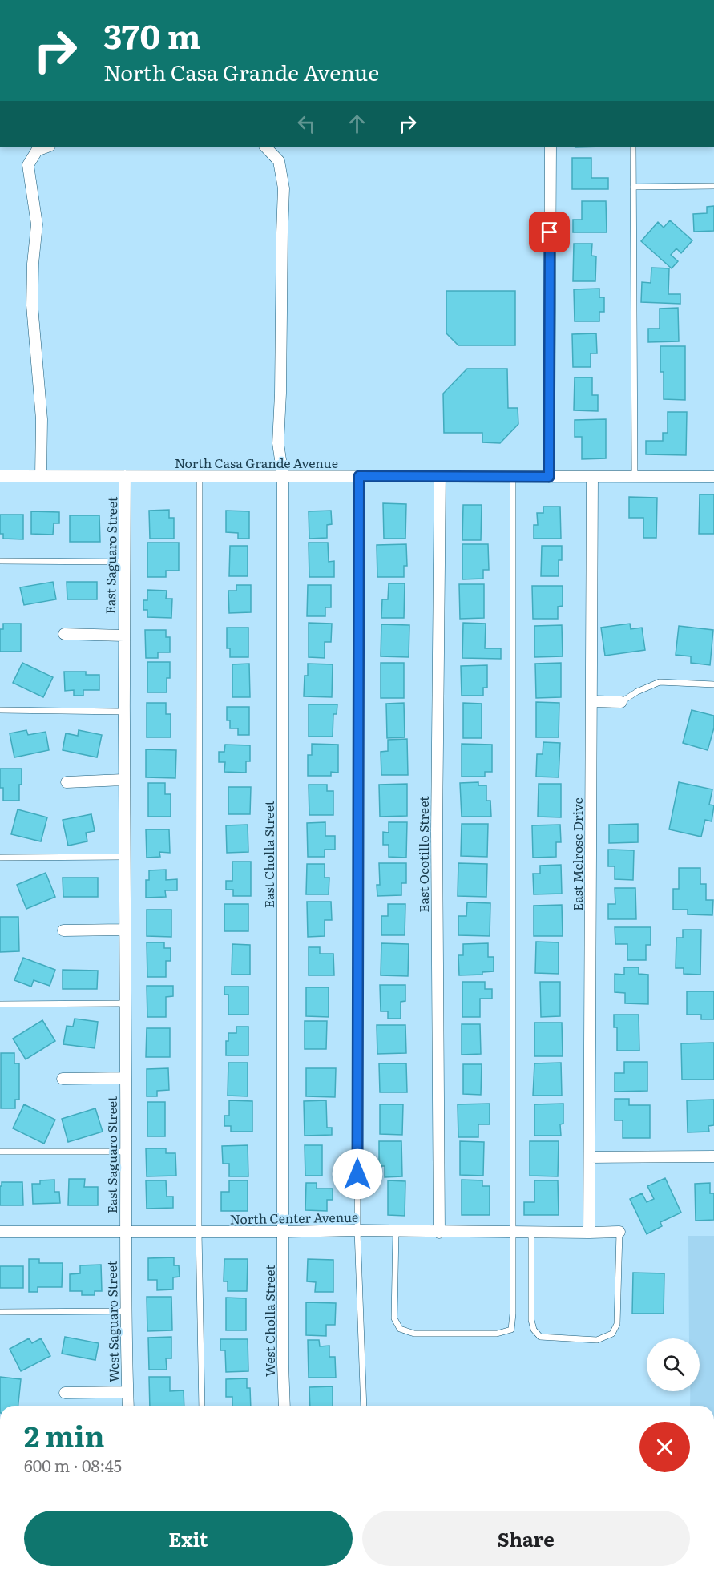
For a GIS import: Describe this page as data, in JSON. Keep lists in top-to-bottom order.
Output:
{
  "streets": {
    "street": [
      "North Casa Grande Avenue",
      "East Saguaro Street",
      "East Cholla Street",
      "East Ocotillo Street",
      "East Melrose Drive",
      "North Center Avenue",
      "West Cholla Street",
      "West Saguaro Street"
    ]
  },
  "crossings": [
    ["North Casa Grande Avenue", "East Saguaro Street"],
    ["North Casa Grande Avenue", "East Cholla Street"],
    ["North Casa Grande Avenue", "East Ocotillo Street"],
    ["North Casa Grande Avenue", "East Melrose Drive"],
    ["East Saguaro Street", "North Center Avenue"],
    ["East Saguaro Street", "West Saguaro Street"],
    ["East Cholla Street", "North Center Avenue"],
    ["East Cholla Street", "West Cholla Street"],
    ["East Ocotillo Street", "North Center Avenue"],
    ["East Melrose Drive", "North Center Avenue"],
    ["North Center Avenue", "West Cholla Street"],
    ["North Center Avenue", "West Saguaro Street"]
  ],
  "page": {
    "turn": ["370 m", "North Casa Grande Avenue"],
    "heading": ["2 min", "600 m · 08:45"],
    "buttons": ["Exit", "Share"]
  }
}
